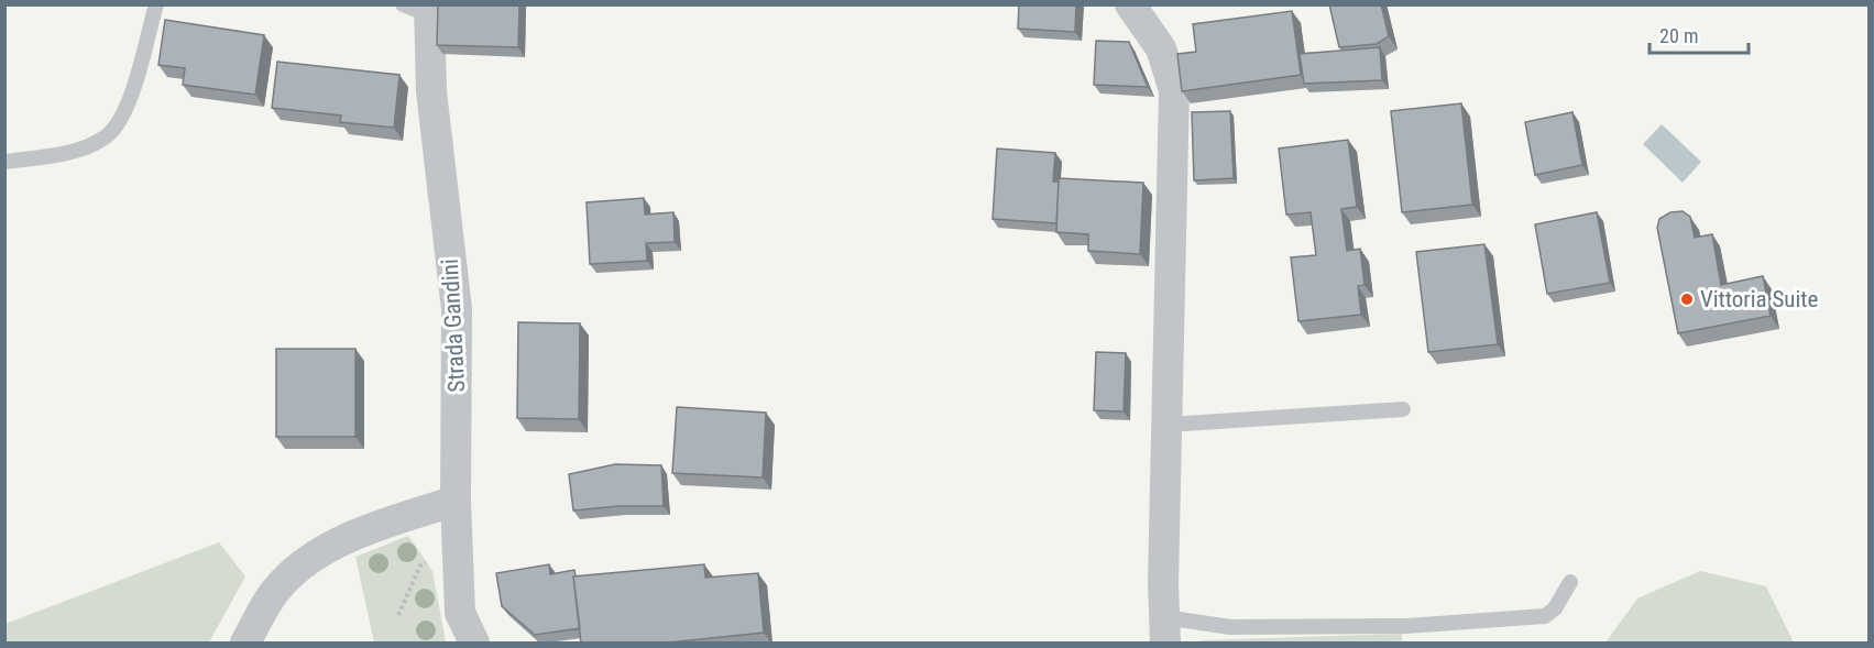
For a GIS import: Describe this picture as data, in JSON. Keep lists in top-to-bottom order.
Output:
{
  "streets": {
    "street": ["Strada Gandini"]
  },
  "places": ["Vittoria Suite"],
  "scale_bar": "20 m"
}
